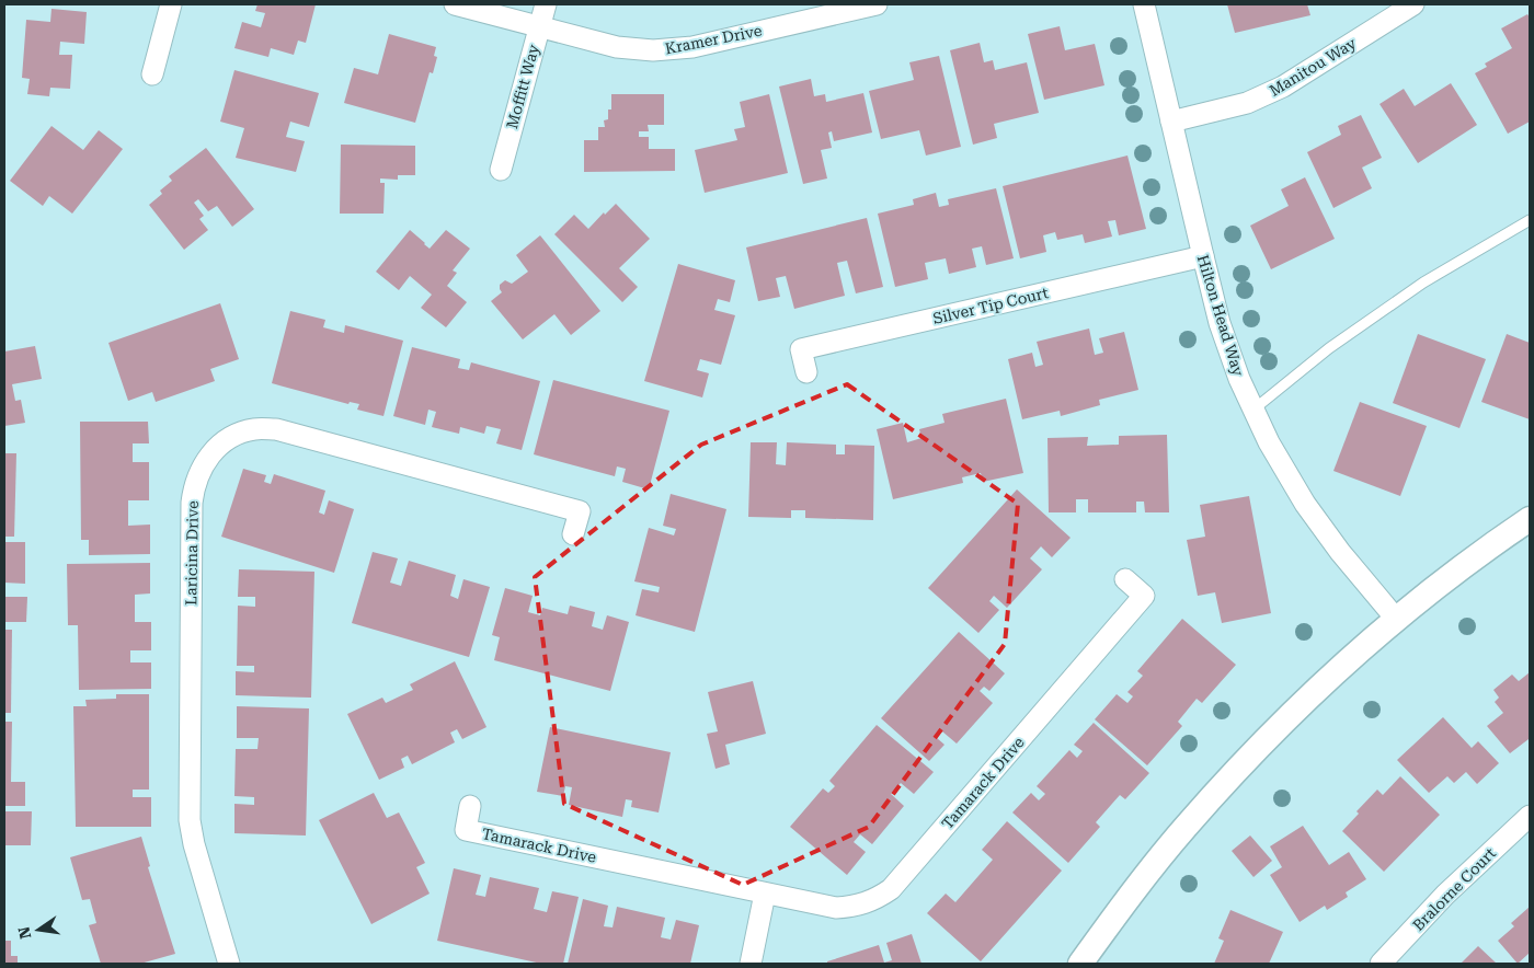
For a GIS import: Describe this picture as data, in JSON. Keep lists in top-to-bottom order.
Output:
{
  "streets": {
    "street": [
      "Kramer Drive",
      "Manitou Way",
      "Moffitt Way",
      "Silver Tip Court",
      "Hilton Head Way",
      "Laricina Drive",
      "Tamarack Drive",
      "Bralorne Court"
    ]
  },
  "crossings": [
    ["Kramer Drive", "Moffitt Way"],
    ["Manitou Way", "Hilton Head Way"],
    ["Silver Tip Court", "Hilton Head Way"]
  ],
  "north": "left"
}
